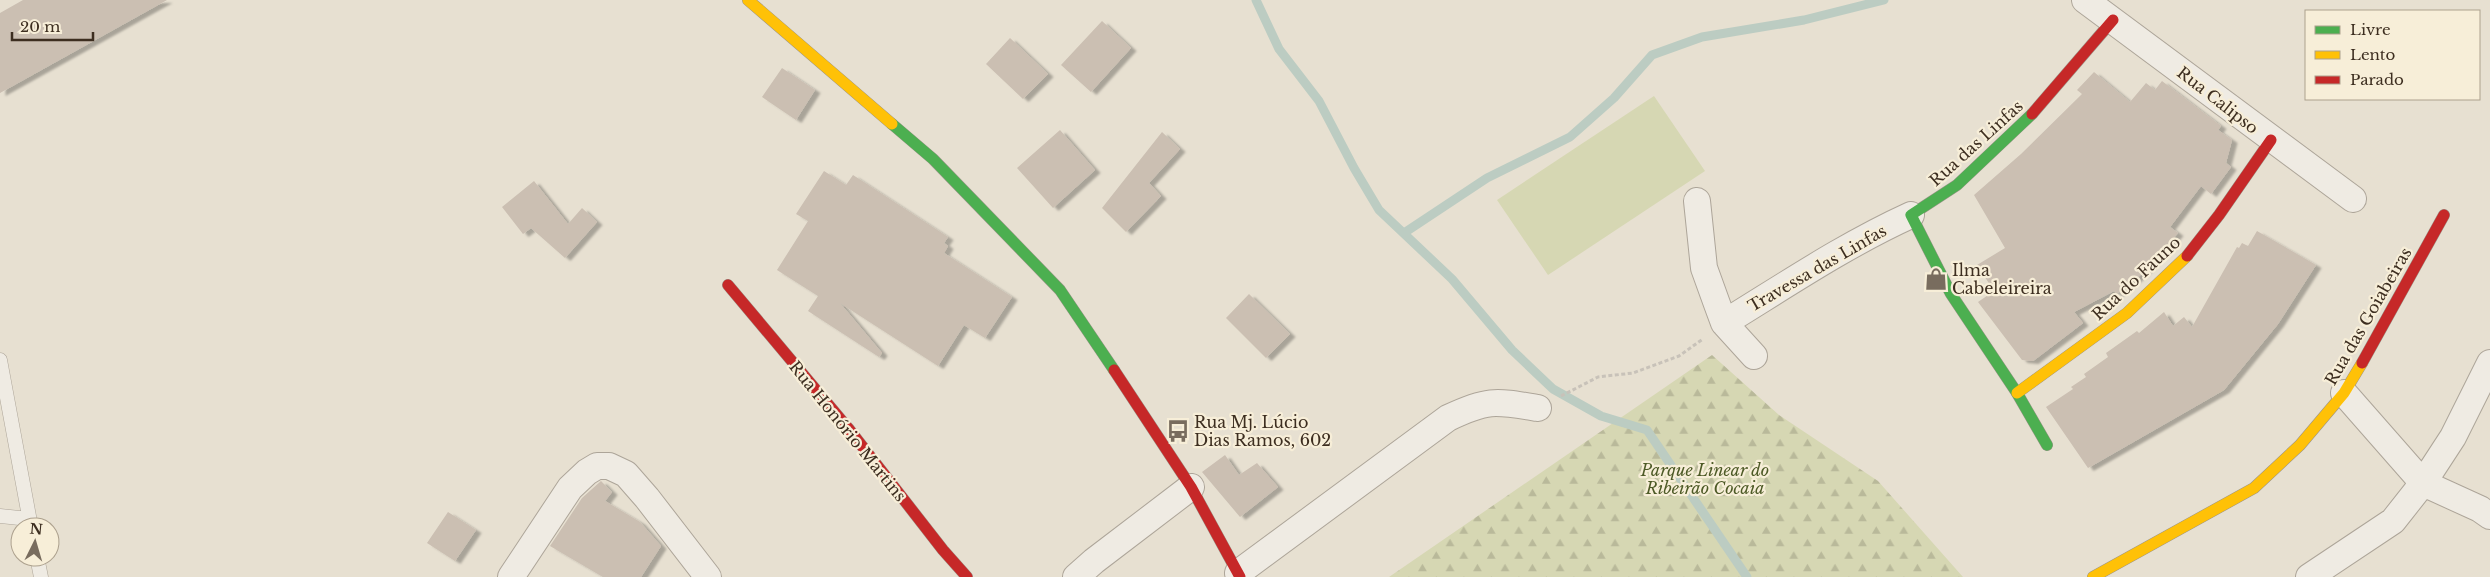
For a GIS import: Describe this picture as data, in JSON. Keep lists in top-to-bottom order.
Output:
{
  "streets": {
    "street": [
      "Rua Calipso",
      "Rua das Linfas",
      "Travessa das Linfas",
      "Rua do Fauno",
      "Rua das Goiabeiras",
      "Rua Honório Martins"
    ]
  },
  "crossings": [
    ["Rua Calipso", "Rua das Linfas"],
    ["Rua Calipso", "Rua do Fauno"],
    ["Rua das Linfas", "Travessa das Linfas"]
  ],
  "parks": ["Parque Linear do Ribeirão Cocaia"],
  "places": {
    "shop": ["Ilma Cabeleireira"],
    "bus stop": ["Rua Mj. Lúcio Dias Ramos, 602"]
  },
  "legend": ["Livre", "Lento", "Parado"],
  "scale_bar": "20 m",
  "north": "top"
}
